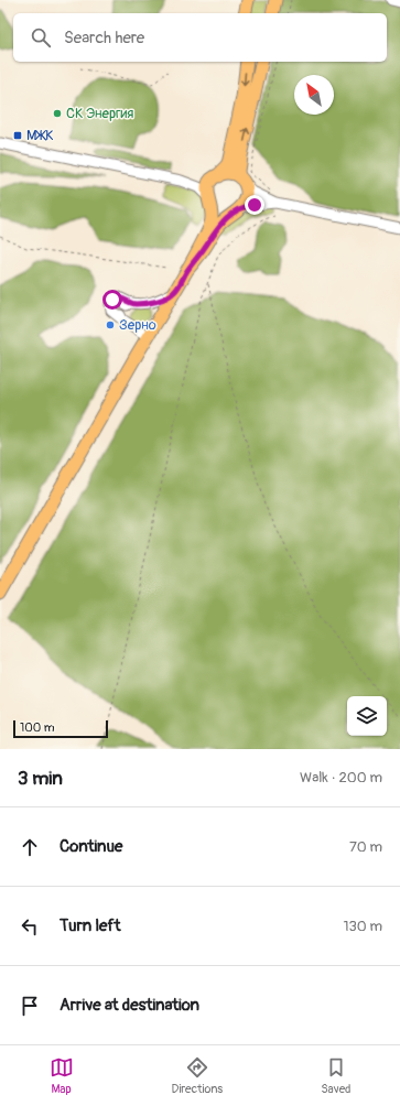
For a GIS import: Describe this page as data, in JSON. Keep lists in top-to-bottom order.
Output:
{
  "places": {
    "other": ["СК Энергия", "Зерно"],
    "transit": ["МЖК"]
  },
  "scale_bar": "100 m",
  "north": "top left",
  "page": {
    "search": "Search here",
    "scale": "100 m",
    "heading": ["3 min", "Walk · 200 m"],
    "list": [
      ["Continue", "70 m"],
      ["Turn left", "130 m"],
      "Arrive at destination"
    ],
    "nav": ["Map", "Directions", "Saved"]
  }
}
